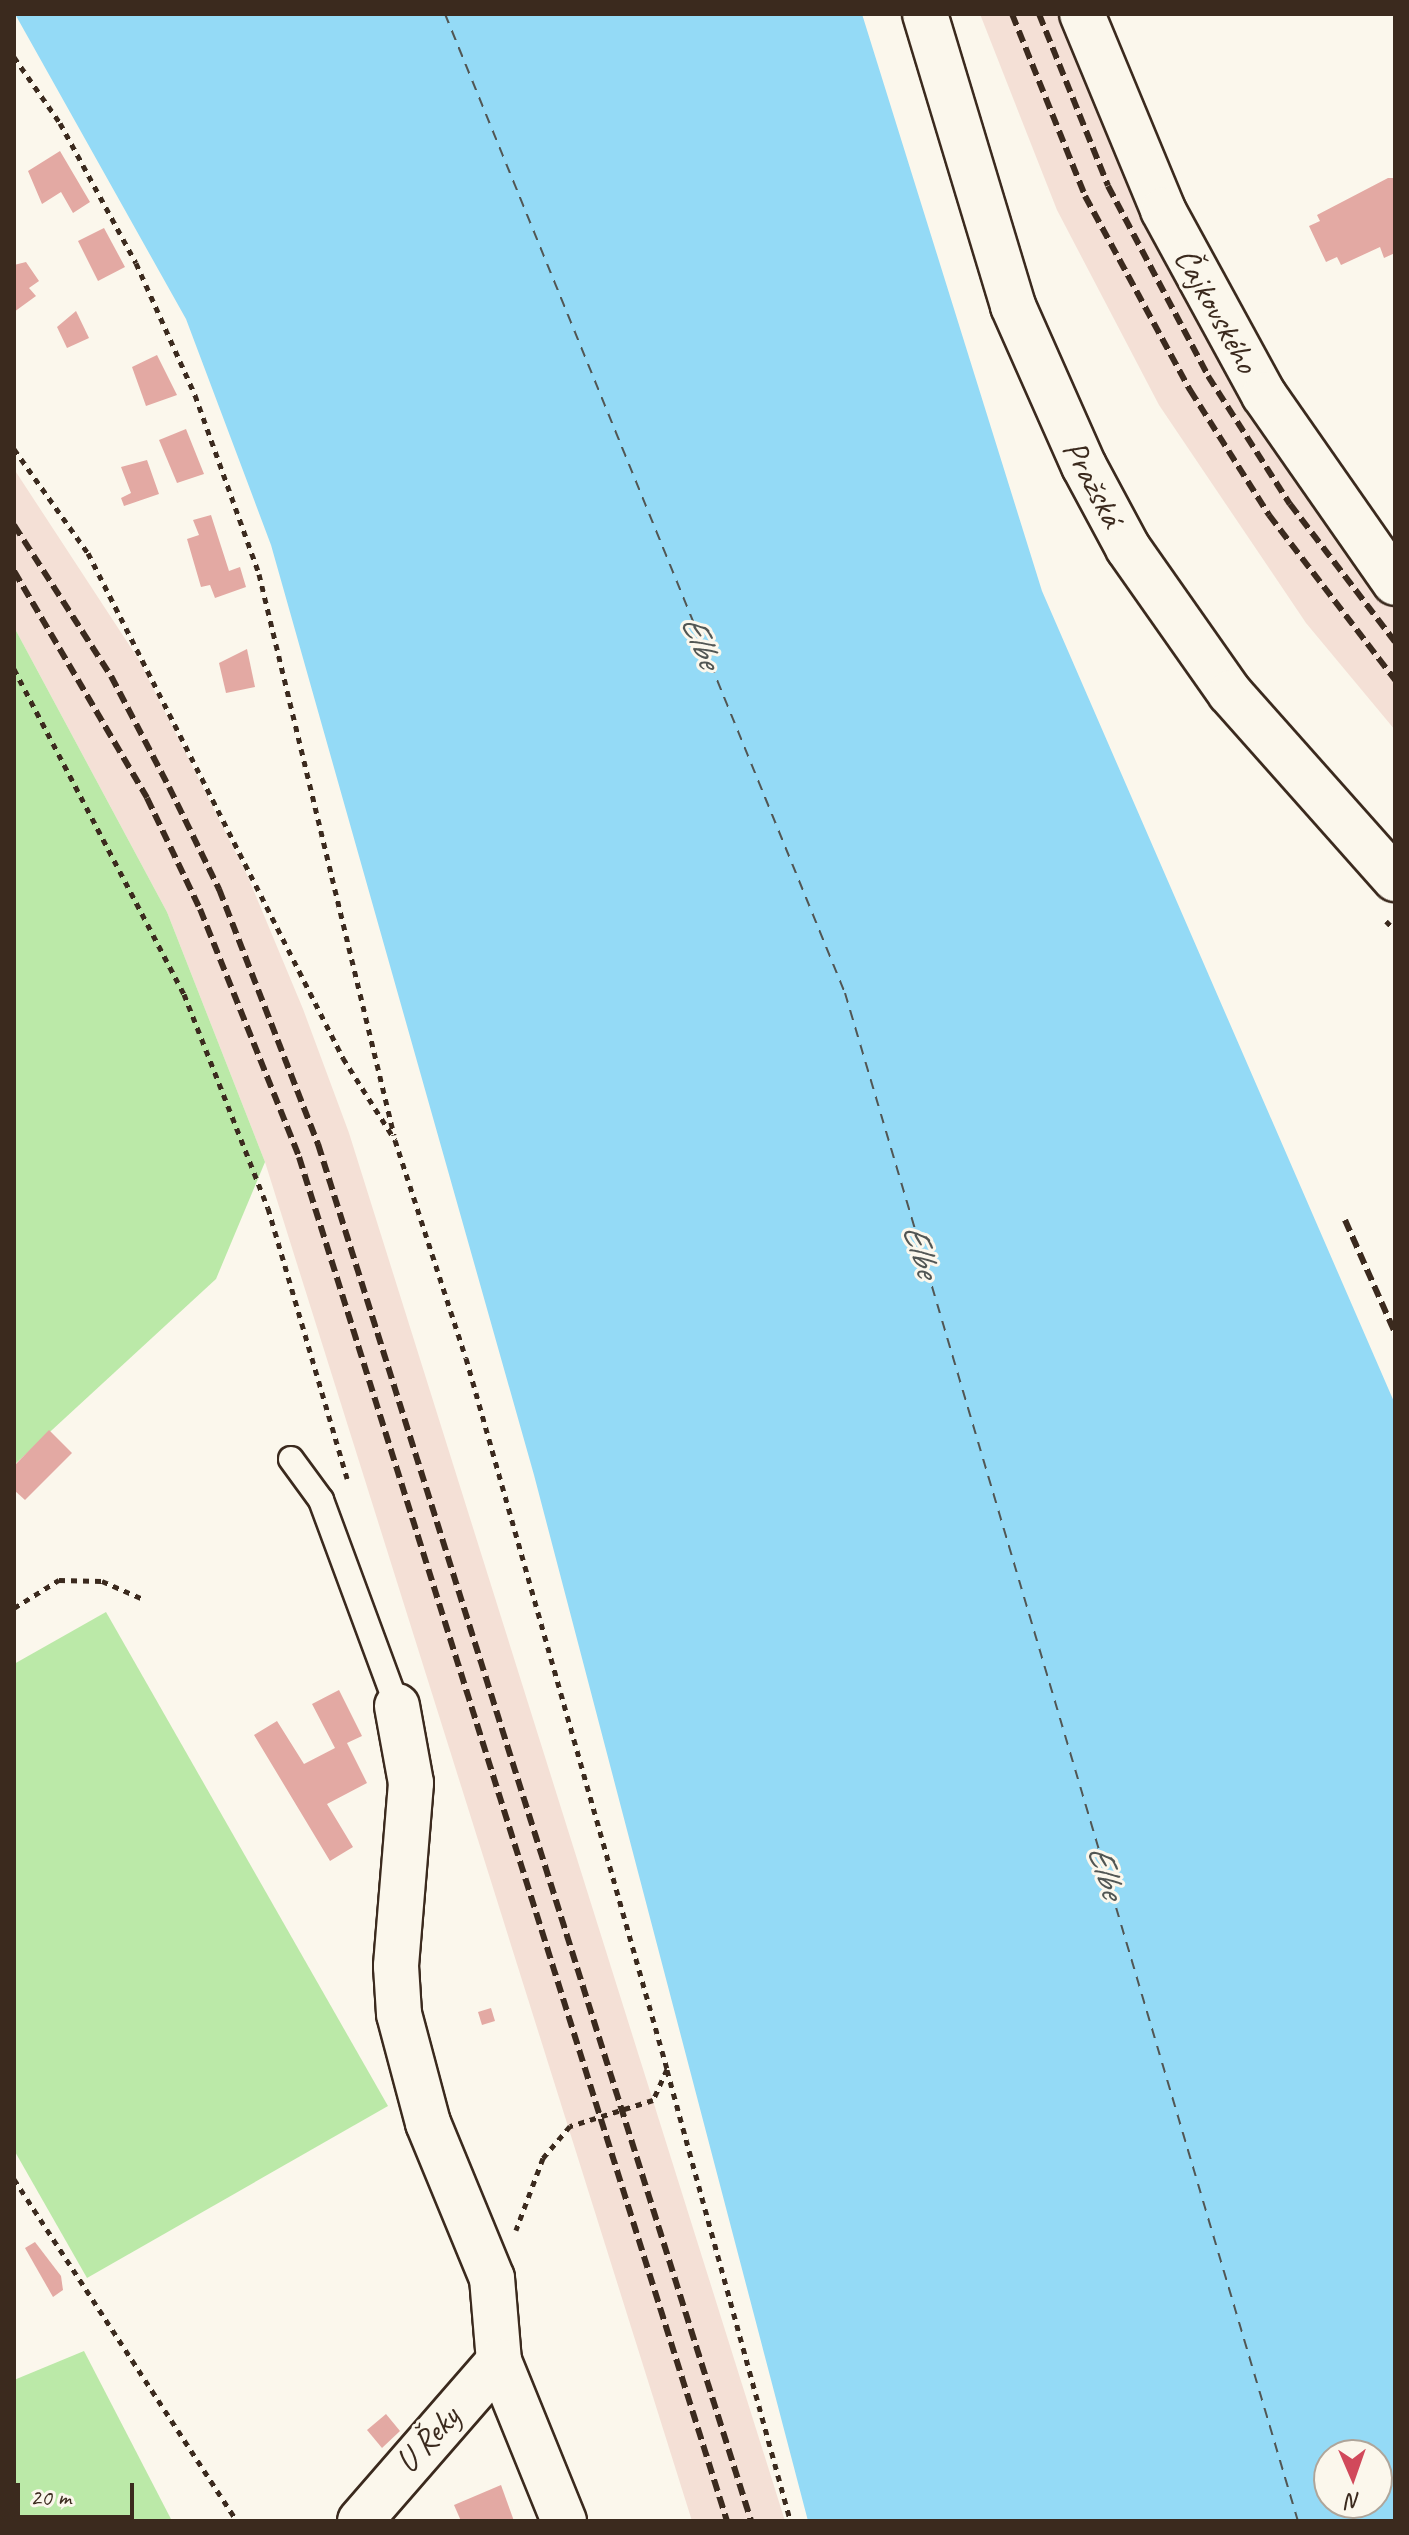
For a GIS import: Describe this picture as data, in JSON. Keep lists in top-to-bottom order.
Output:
{
  "streets": {
    "street": ["Čajkovského", "Pražská", "U Řeky"]
  },
  "water": ["Elbe"],
  "scale_bar": "20 m",
  "north": "bottom"
}
